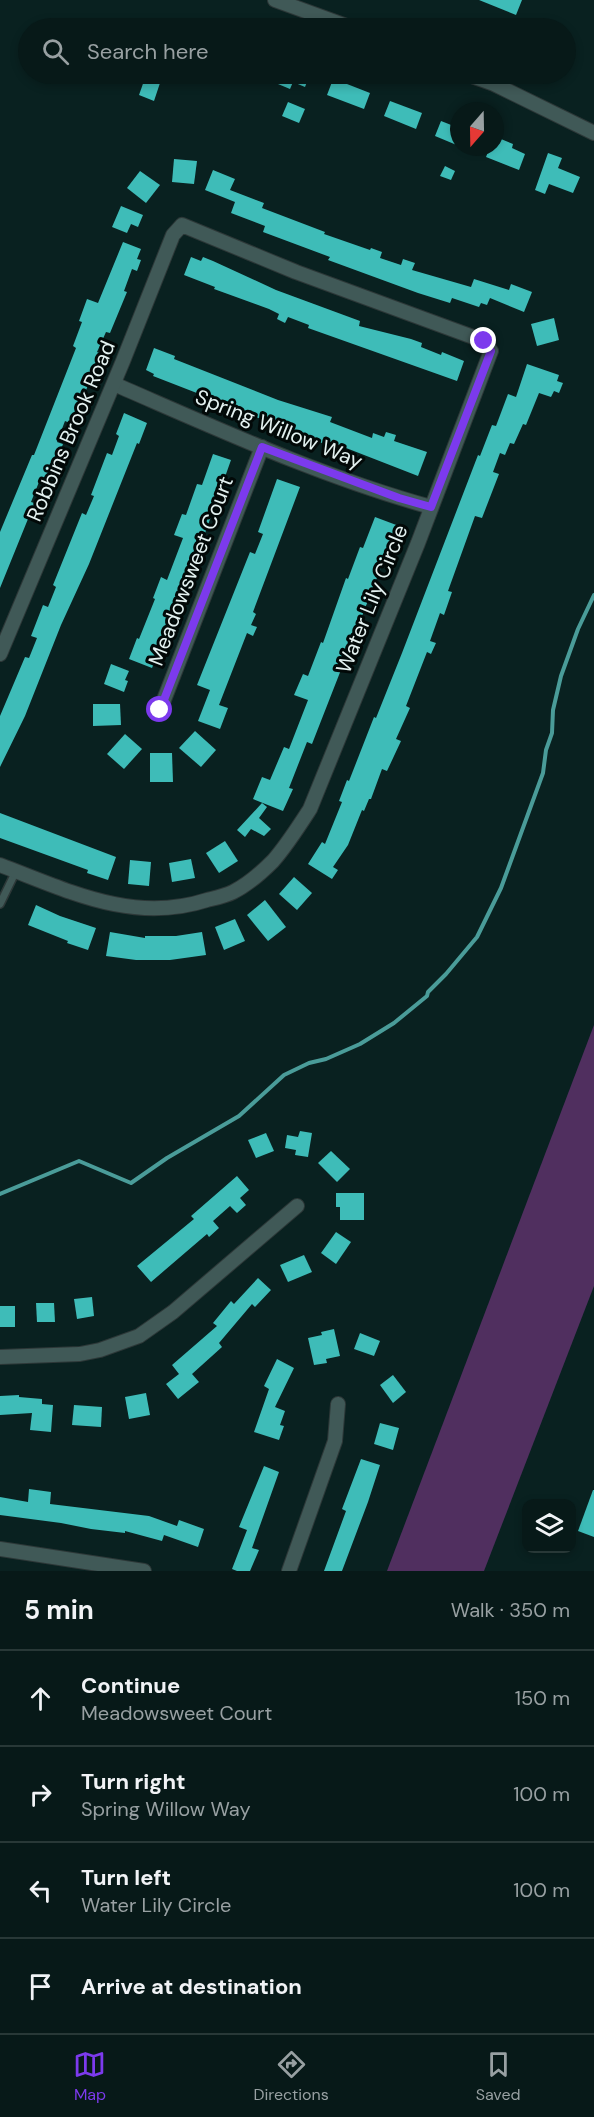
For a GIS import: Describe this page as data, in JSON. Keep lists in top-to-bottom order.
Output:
{
  "streets": {
    "street": [
      "Spring Willow Way",
      "Robbins Brook Road",
      "Meadowsweet Court",
      "Water Lily Circle"
    ]
  },
  "crossings": [
    ["Spring Willow Way", "Robbins Brook Road"],
    ["Spring Willow Way", "Meadowsweet Court"],
    ["Spring Willow Way", "Water Lily Circle"],
    ["Robbins Brook Road", "Water Lily Circle"]
  ],
  "north": "bottom",
  "page": {
    "search": "Search here",
    "heading": ["5 min", "Walk · 350 m"],
    "list": [
      ["Continue", "Meadowsweet Court", "150 m"],
      ["Turn right", "Spring Willow Way", "100 m"],
      ["Turn left", "Water Lily Circle", "100 m"],
      "Arrive at destination"
    ],
    "nav": ["Map", "Directions", "Saved"]
  }
}
